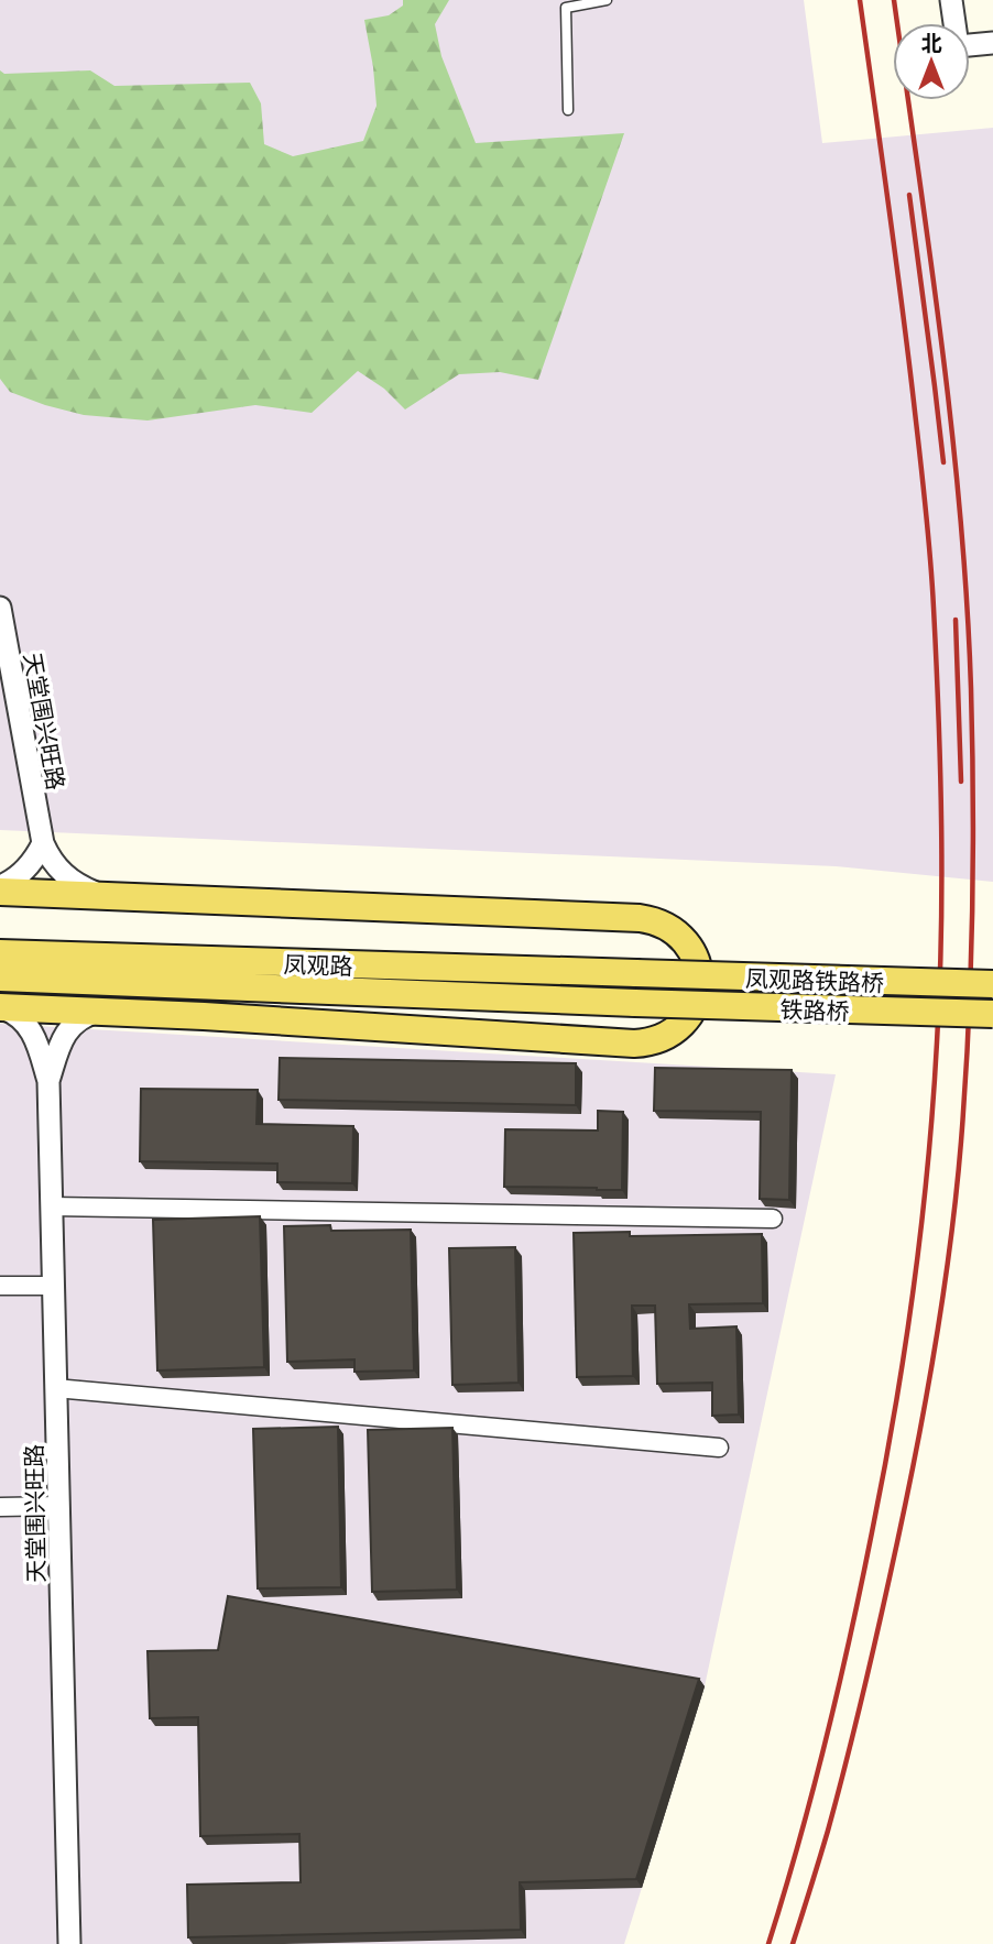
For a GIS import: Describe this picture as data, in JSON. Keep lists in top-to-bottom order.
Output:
{
  "streets": {
    "main road": ["凤观路", "凤观路铁路桥", "铁路桥"],
    "street": ["天堂围兴旺路"]
  },
  "crossings": [
    ["凤观路", "凤观路铁路桥"],
    ["凤观路", "铁路桥"]
  ],
  "north": "top"
}
